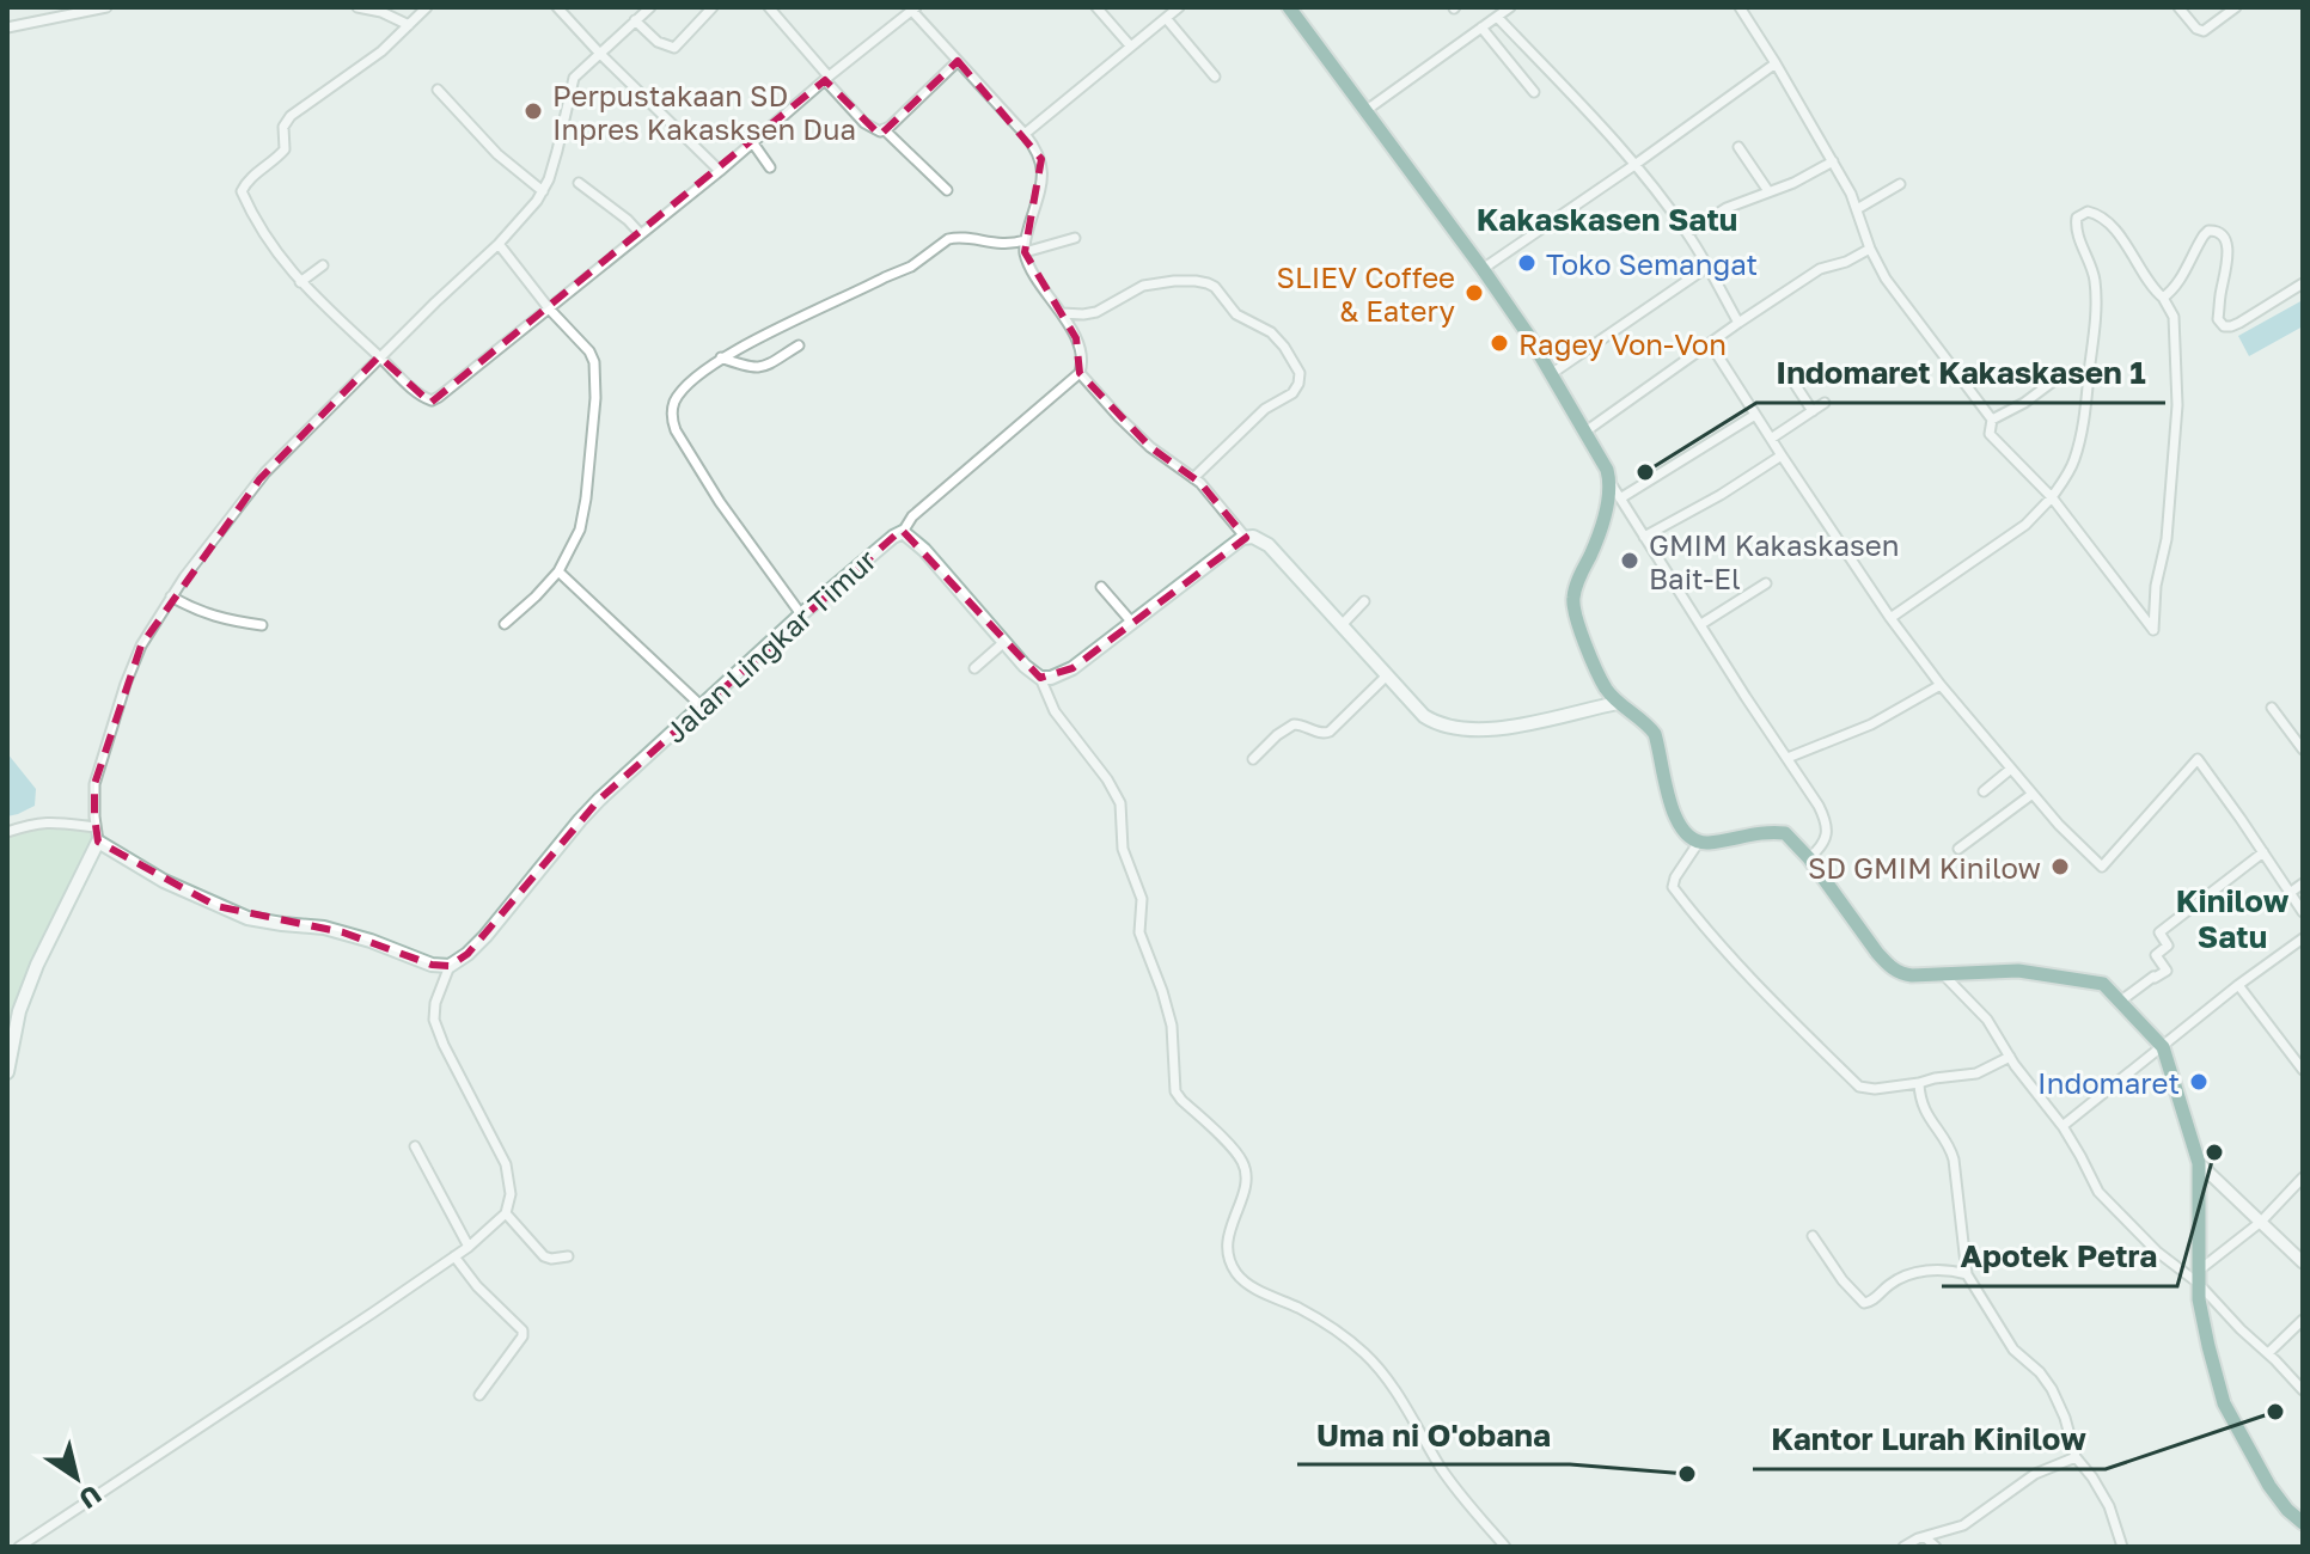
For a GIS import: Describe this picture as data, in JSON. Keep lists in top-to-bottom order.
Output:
{
  "streets": {
    "main road": ["Jalan Lingkar Timur"]
  },
  "districts": ["Kakaskasen Satu", "Kinilow Satu"],
  "places": [
    "Perpustakaan SD Inpres Kakasksen Dua",
    "Toko Semangat",
    "SLIEV Coffee & Eatery",
    "Ragey Von-Von",
    "Indomaret Kakaskasen 1",
    "GMIM Kakaskasen Bait-El",
    "SD GMIM Kinilow",
    "Indomaret",
    "Apotek Petra",
    "Kantor Lurah Kinilow",
    "Uma ni O'obana"
  ],
  "north": "bottom right"
}
